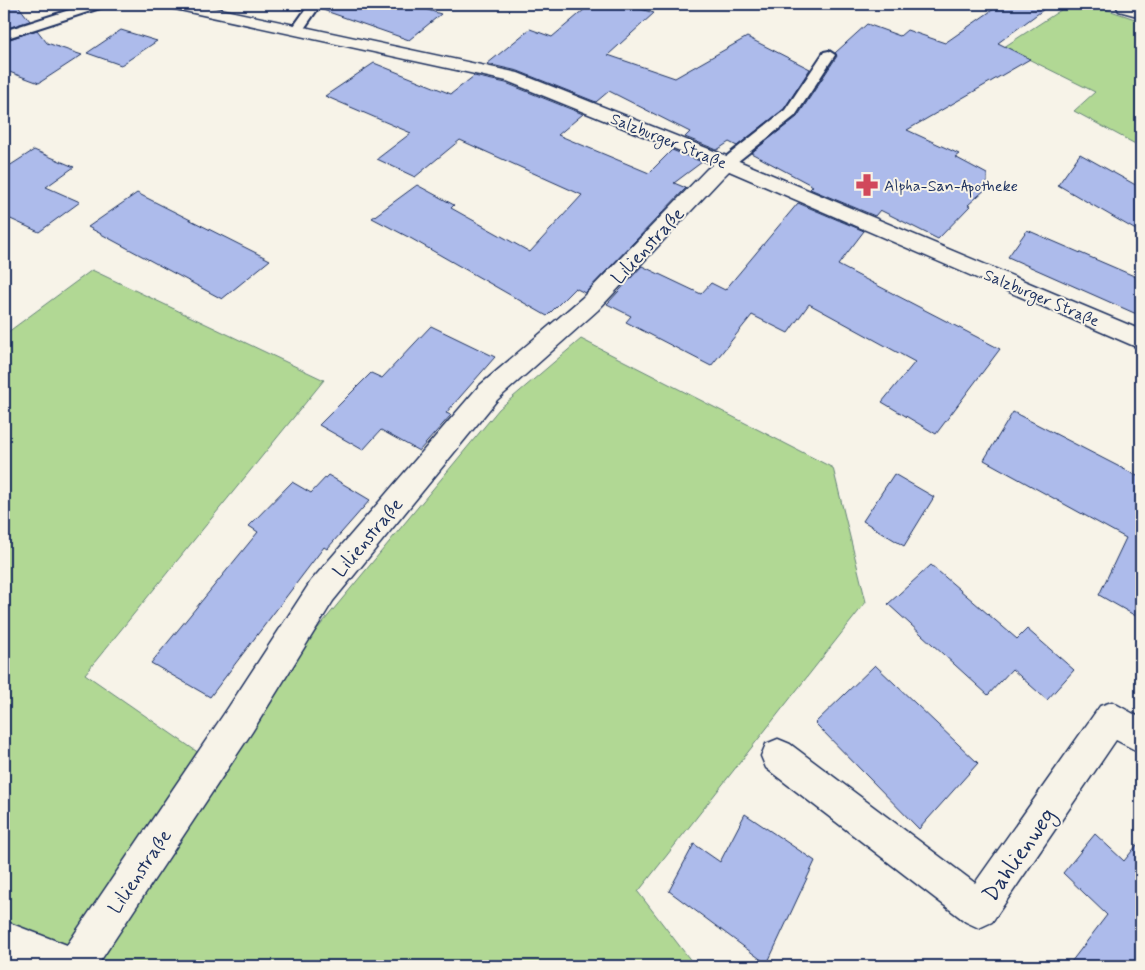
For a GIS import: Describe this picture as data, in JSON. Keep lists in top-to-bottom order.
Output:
{
  "streets": {
    "street": ["Salzburger Straße", "Lilienstraße", "Dahlienweg"]
  },
  "crossings": [
    ["Salzburger Straße", "Lilienstraße"]
  ],
  "places": {
    "pharmacy": ["Alpha-San-Apotheke"]
  }
}
